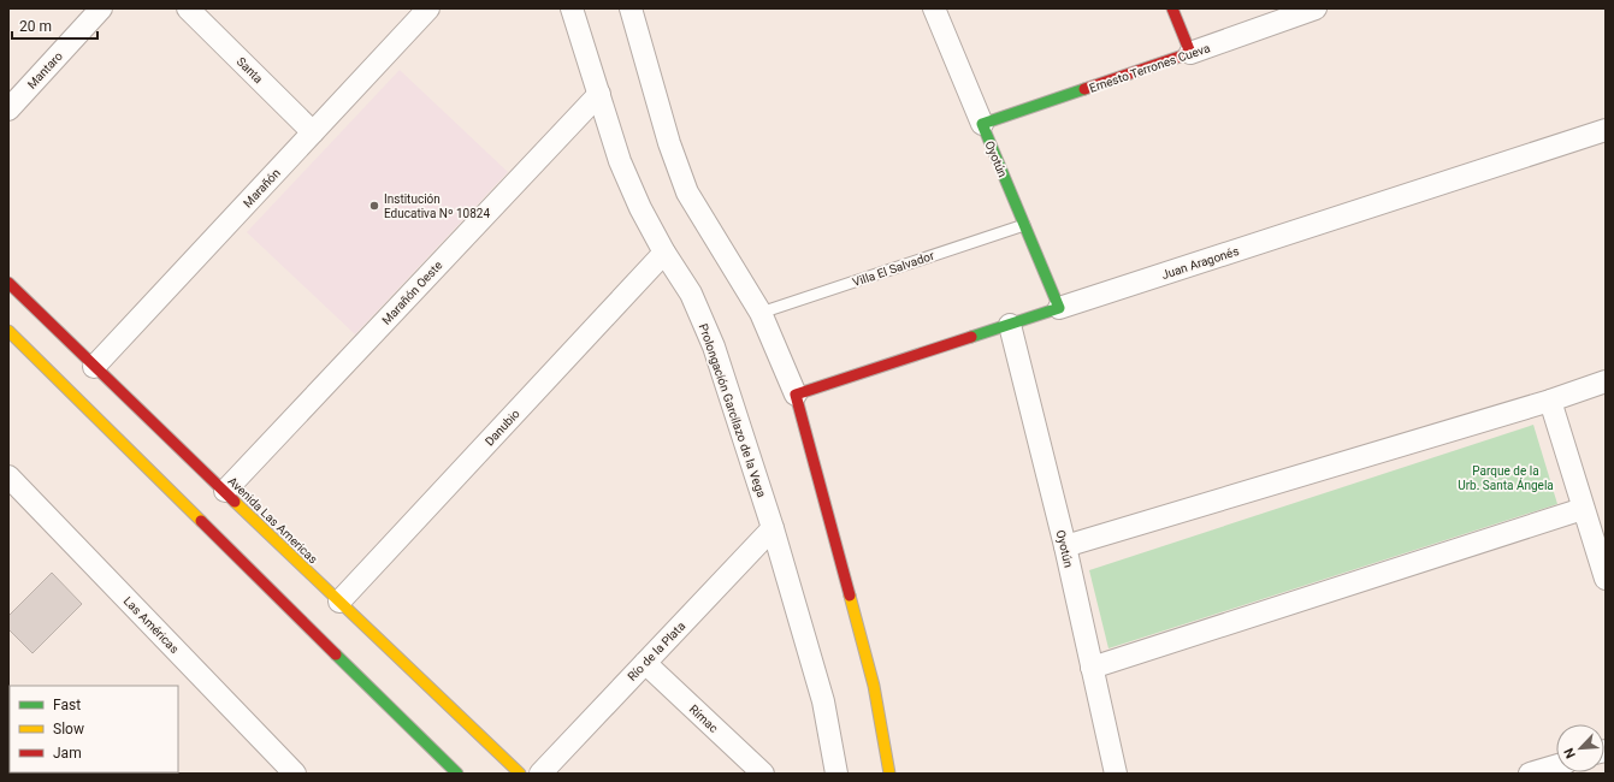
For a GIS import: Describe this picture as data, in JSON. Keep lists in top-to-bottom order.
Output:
{
  "streets": {
    "street": [
      "Ernesto Terrones Cueva",
      "Mantaro",
      "Santa",
      "Oyotún",
      "Marañón",
      "Juan Aragonés",
      "Marañón Oeste",
      "Prolongación Garcilazo de la Vega",
      "Danubio",
      "Avenida Las Americas",
      "Las Américas",
      "Río de la Plata",
      "Rímac"
    ],
    "lane": ["Villa El Salvador"]
  },
  "crossings": [
    ["Ernesto Terrones Cueva", "Oyotún"],
    ["Santa", "Marañón"],
    ["Oyotún", "Juan Aragonés"],
    ["Oyotún", "Villa El Salvador"],
    ["Marañón", "Avenida Las Americas"],
    ["Marañón Oeste", "Prolongación Garcilazo de la Vega"],
    ["Marañón Oeste", "Avenida Las Americas"],
    ["Prolongación Garcilazo de la Vega", "Danubio"],
    ["Prolongación Garcilazo de la Vega", "Río de la Plata"],
    ["Danubio", "Avenida Las Americas"],
    ["Río de la Plata", "Rímac"]
  ],
  "parks": ["Parque de la Urb. Santa Ángela"],
  "places": ["Institución Educativa Nº 10824"],
  "legend": ["Fast", "Slow", "Jam"],
  "scale_bar": "20 m",
  "north": "bottom left"
}
